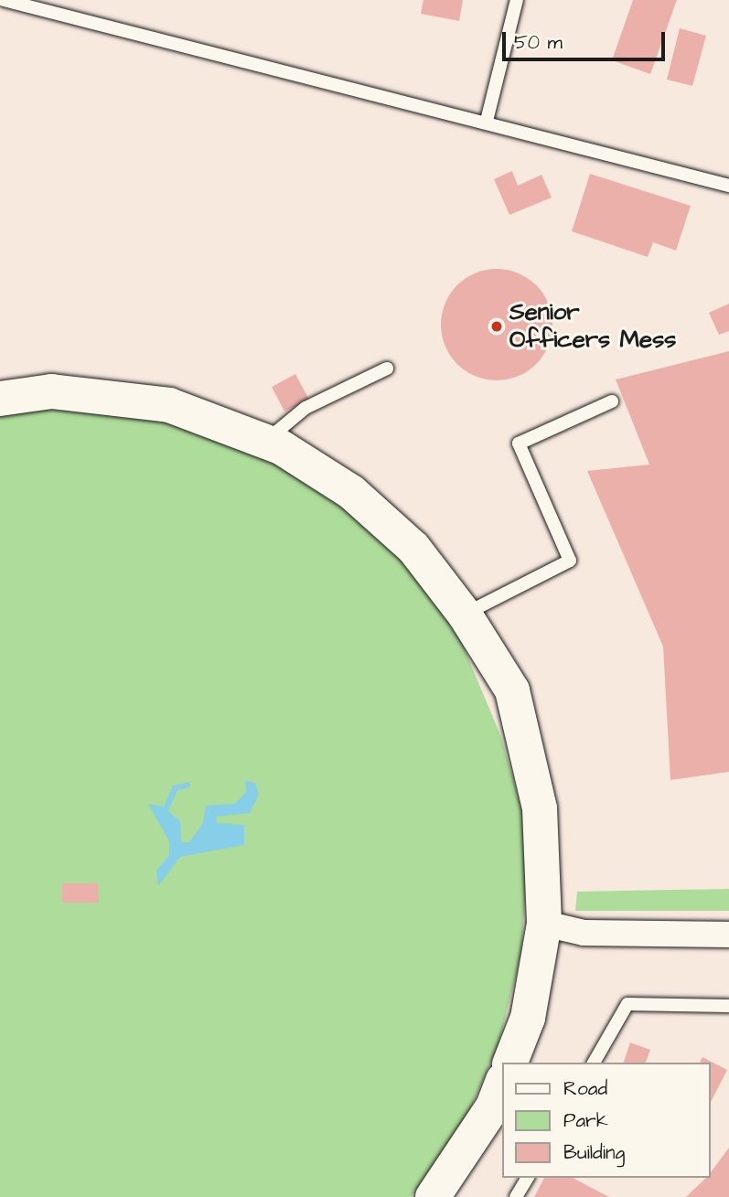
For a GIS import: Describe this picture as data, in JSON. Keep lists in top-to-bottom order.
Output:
{
  "places": ["Senior Officers Mess"],
  "legend": ["Road", "Park", "Building"],
  "scale_bar": "50 m"
}
